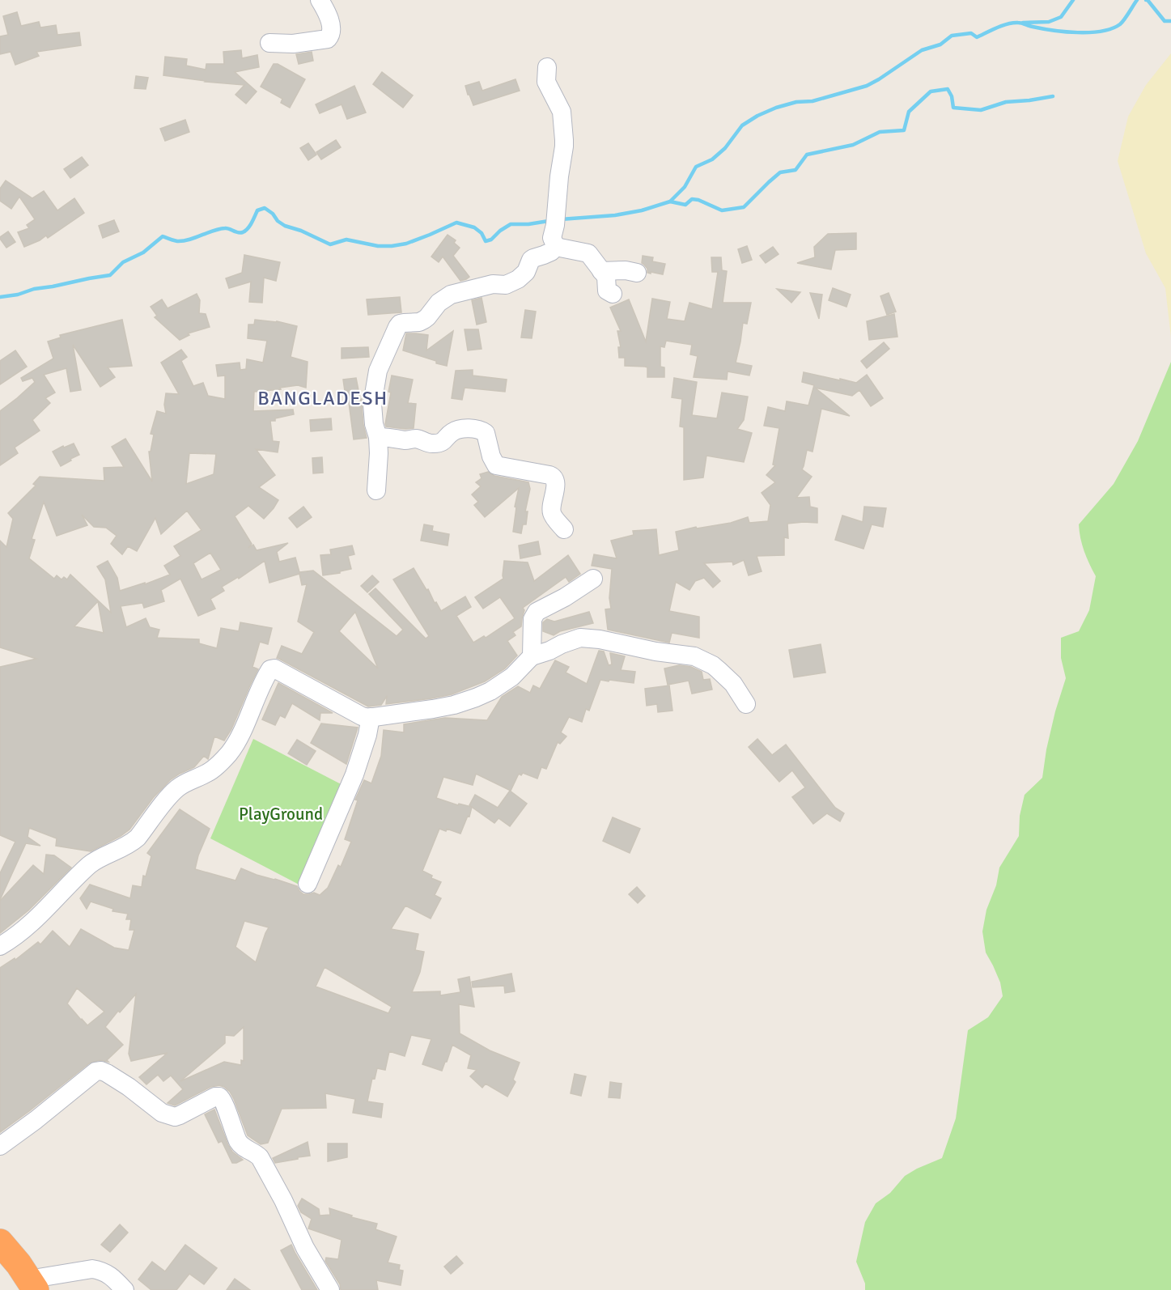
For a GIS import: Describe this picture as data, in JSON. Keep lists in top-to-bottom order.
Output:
{
  "districts": ["BANGLADESH"],
  "parks": ["PlayGround"]
}
